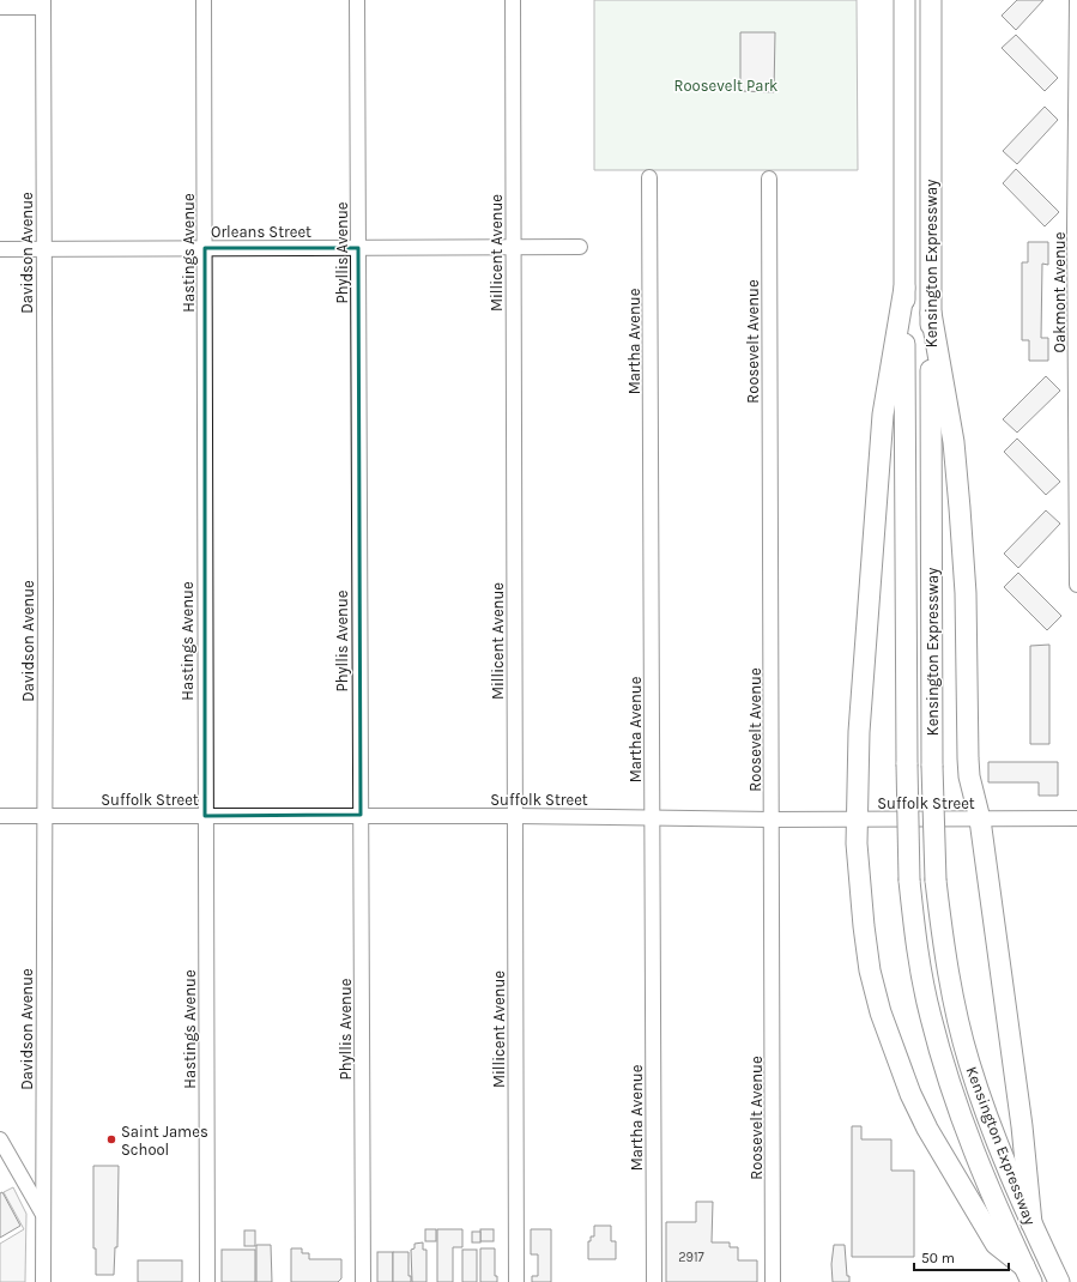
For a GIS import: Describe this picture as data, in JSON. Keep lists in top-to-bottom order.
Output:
{
  "streets": {
    "highway": ["Kensington Expressway"],
    "street": [
      "Orleans Street",
      "Davidson Avenue",
      "Hastings Avenue",
      "Phyllis Avenue",
      "Millicent Avenue",
      "Oakmont Avenue",
      "Martha Avenue",
      "Roosevelt Avenue",
      "Suffolk Street"
    ]
  },
  "crossings": [
    ["Orleans Street", "Davidson Avenue"],
    ["Orleans Street", "Hastings Avenue"],
    ["Orleans Street", "Phyllis Avenue"],
    ["Orleans Street", "Millicent Avenue"],
    ["Davidson Avenue", "Suffolk Street"],
    ["Hastings Avenue", "Suffolk Street"],
    ["Phyllis Avenue", "Suffolk Street"],
    ["Millicent Avenue", "Suffolk Street"],
    ["Martha Avenue", "Suffolk Street"],
    ["Roosevelt Avenue", "Suffolk Street"]
  ],
  "parks": ["Roosevelt Park"],
  "places": ["Saint James School"],
  "house_numbers": ["2917"],
  "scale_bar": "50 m"
}
